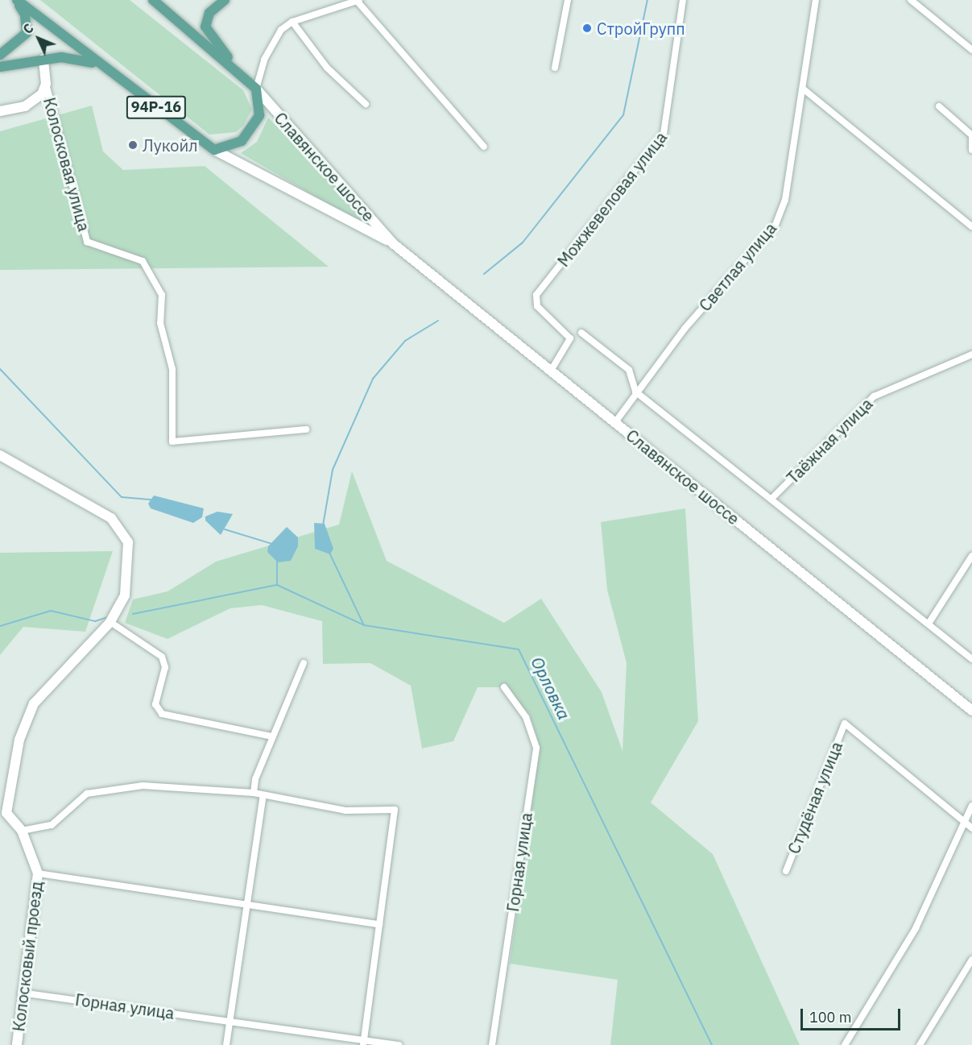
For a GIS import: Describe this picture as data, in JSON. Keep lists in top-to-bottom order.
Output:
{
  "streets": {
    "main road": [
      "94Р-16",
      "Колосковая улица",
      "Славянское шоссе",
      "Колосковый проезд"
    ],
    "street": [
      "Можжевеловая улица",
      "Светлая улица",
      "Таёжная улица",
      "Студёная улица",
      "Горная улица"
    ]
  },
  "crossings": [
    ["94Р-16", "Колосковая улица"],
    ["94Р-16", "Славянское шоссе"],
    ["Славянское шоссе", "Можжевеловая улица"],
    ["Славянское шоссе", "Светлая улица"],
    ["Горная улица", "Колосковый проезд"]
  ],
  "water": ["Орловка"],
  "places": ["СтройГрупп", "Лукойл"],
  "scale_bar": "100 m",
  "north": "top left"
}
